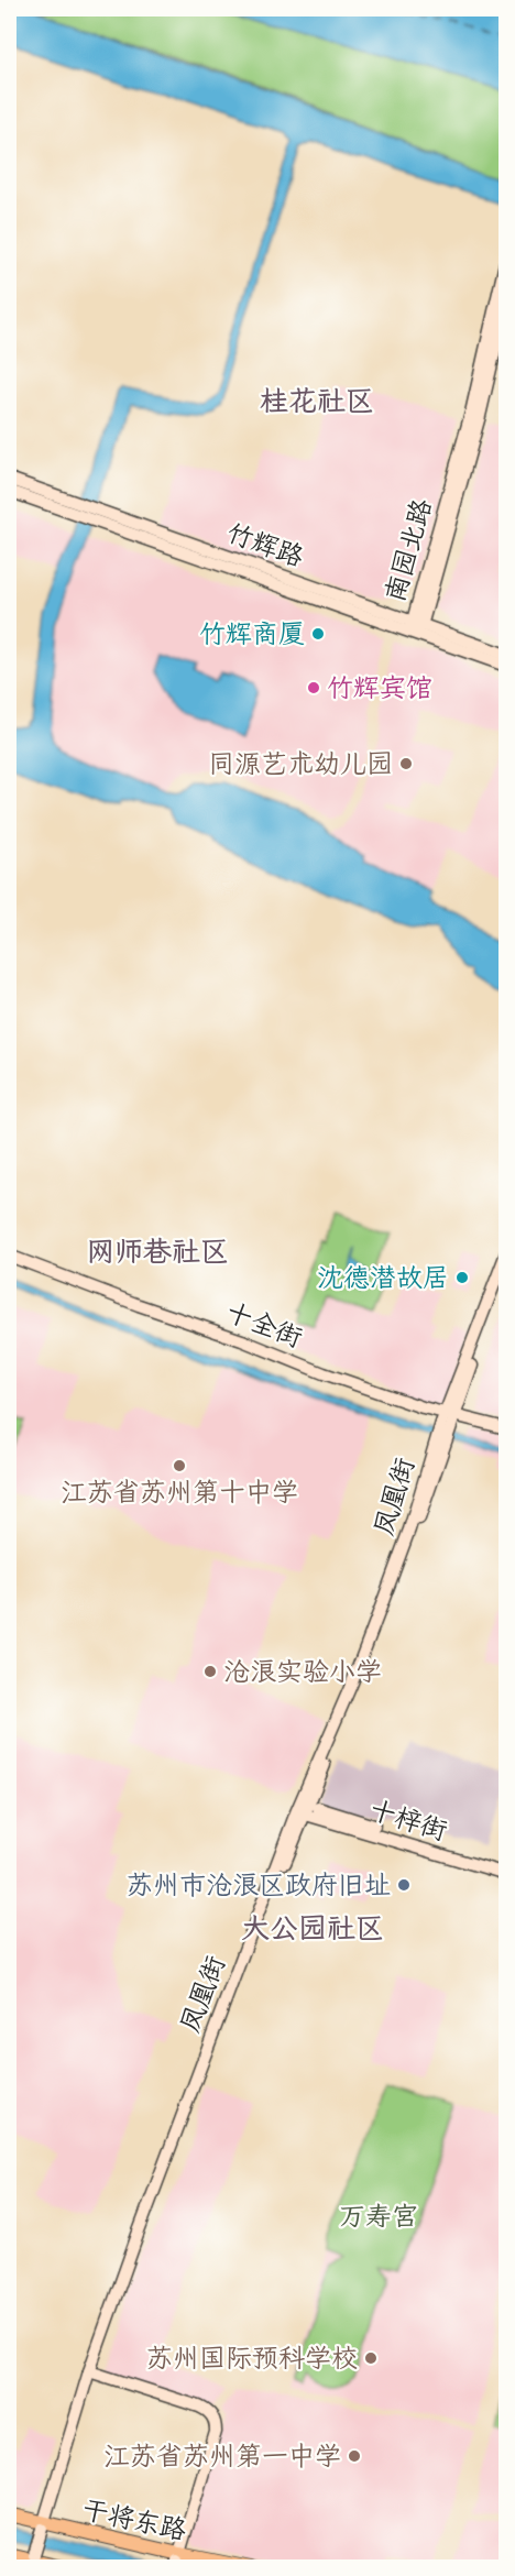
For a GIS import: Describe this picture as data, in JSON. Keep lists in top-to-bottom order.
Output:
{
  "streets": {
    "main road": [
      "竹辉路",
      "南园北路",
      "十全街",
      "凤凰街",
      "十梓街",
      "干将东路"
    ]
  },
  "crossings": [
    ["竹辉路", "南园北路"],
    ["十全街", "凤凰街"],
    ["凤凰街", "十梓街"],
    ["凤凰街", "干将东路"]
  ],
  "districts": ["桂花社区", "网师巷社区", "大公园社区"],
  "parks": ["万寿宫"],
  "places": [
    "竹辉商厦",
    "竹辉宾馆",
    "同源艺术幼儿园",
    "沈德潜故居",
    "江苏省苏州第十中学",
    "沧浪实验小学",
    "苏州市沧浪区政府旧址",
    "苏州国际预科学校",
    "江苏省苏州第一中学"
  ]
}
